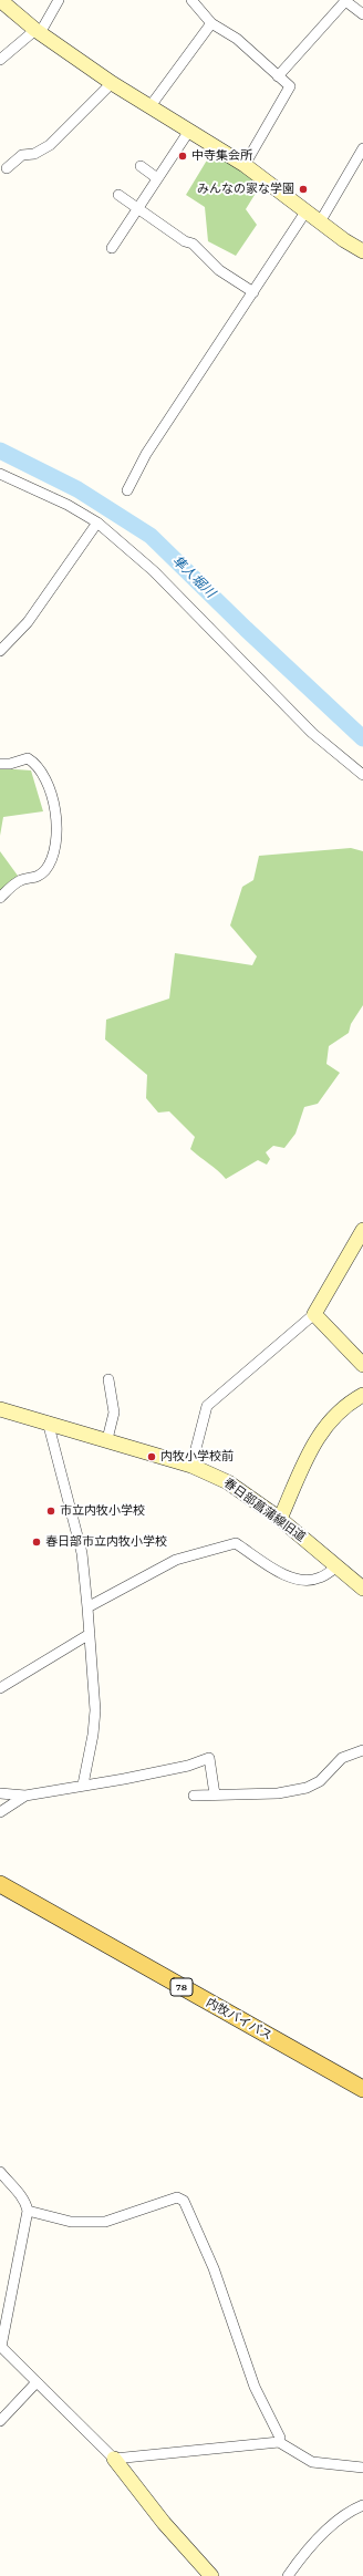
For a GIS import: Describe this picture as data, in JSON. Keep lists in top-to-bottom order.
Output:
{
  "streets": {
    "main road": ["78", "内牧バイパス"],
    "street": ["春日部菖蒲線旧道"]
  },
  "water": ["隼人堀川"],
  "places": [
    "中寺集会所",
    "みんなの家な学園",
    "内牧小学校前",
    "市立内牧小学校",
    "春日部市立内牧小学校"
  ]
}
